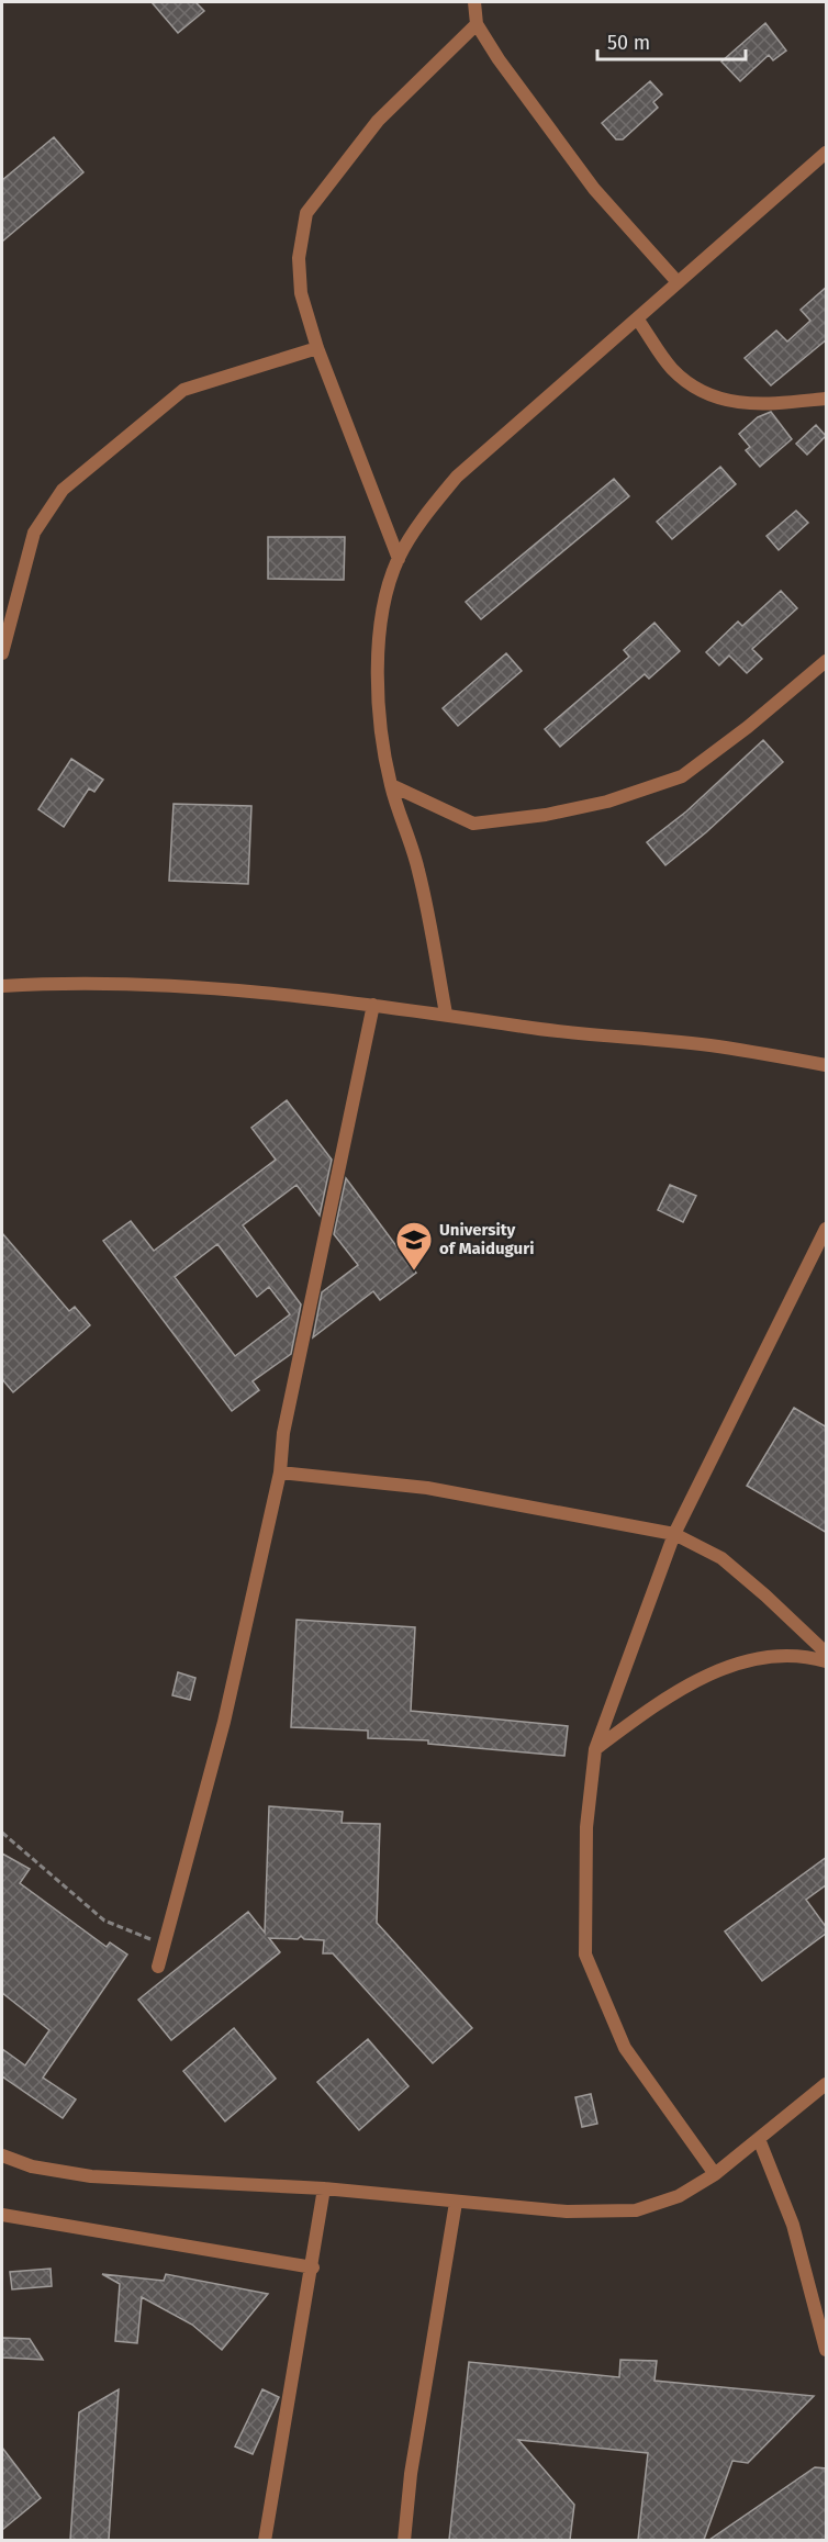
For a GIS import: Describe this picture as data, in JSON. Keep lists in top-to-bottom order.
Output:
{
  "places": {
    "school or university": ["University of Maiduguri"]
  },
  "scale_bar": "50 m"
}
